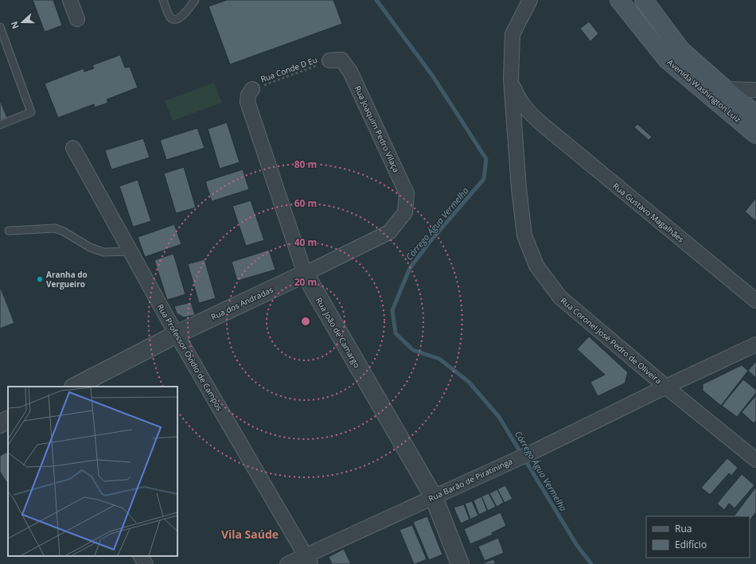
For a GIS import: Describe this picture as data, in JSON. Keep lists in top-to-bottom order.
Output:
{
  "streets": {
    "main road": ["Avenida Washington Luiz"],
    "street": [
      "Rua Joaquim Pedro Vilaça",
      "Rua Gustavo Magalhães",
      "Rua dos Andradas",
      "Rua João de Camargo",
      "Rua Coronel José Pedro de Oliveira",
      "Rua Professor Ovidio de Campos",
      "Rua Barão de Piratininga"
    ],
    "path": ["Rua Conde D Eu"]
  },
  "crossings": [
    ["Rua Conde D Eu", "Rua Joaquim Pedro Vilaça"],
    ["Rua Conde D Eu", "Rua João de Camargo"],
    ["Rua Joaquim Pedro Vilaça", "Rua dos Andradas"],
    ["Rua Gustavo Magalhães", "Rua Coronel José Pedro de Oliveira"],
    ["Rua dos Andradas", "Rua João de Camargo"],
    ["Rua dos Andradas", "Rua Professor Ovidio de Campos"],
    ["Rua João de Camargo", "Rua Barão de Piratininga"],
    ["Rua Coronel José Pedro de Oliveira", "Rua Barão de Piratininga"],
    ["Rua Professor Ovidio de Campos", "Rua Barão de Piratininga"]
  ],
  "districts": ["Vila Saúde"],
  "water": ["Córrego Água Vermelha"],
  "places": ["Aranha do Vergueiro"],
  "legend": ["Rua", "Edifício"],
  "north": "left",
  "rings": [
    "80 m",
    "60 m",
    "40 m",
    "20 m"
  ]
}
